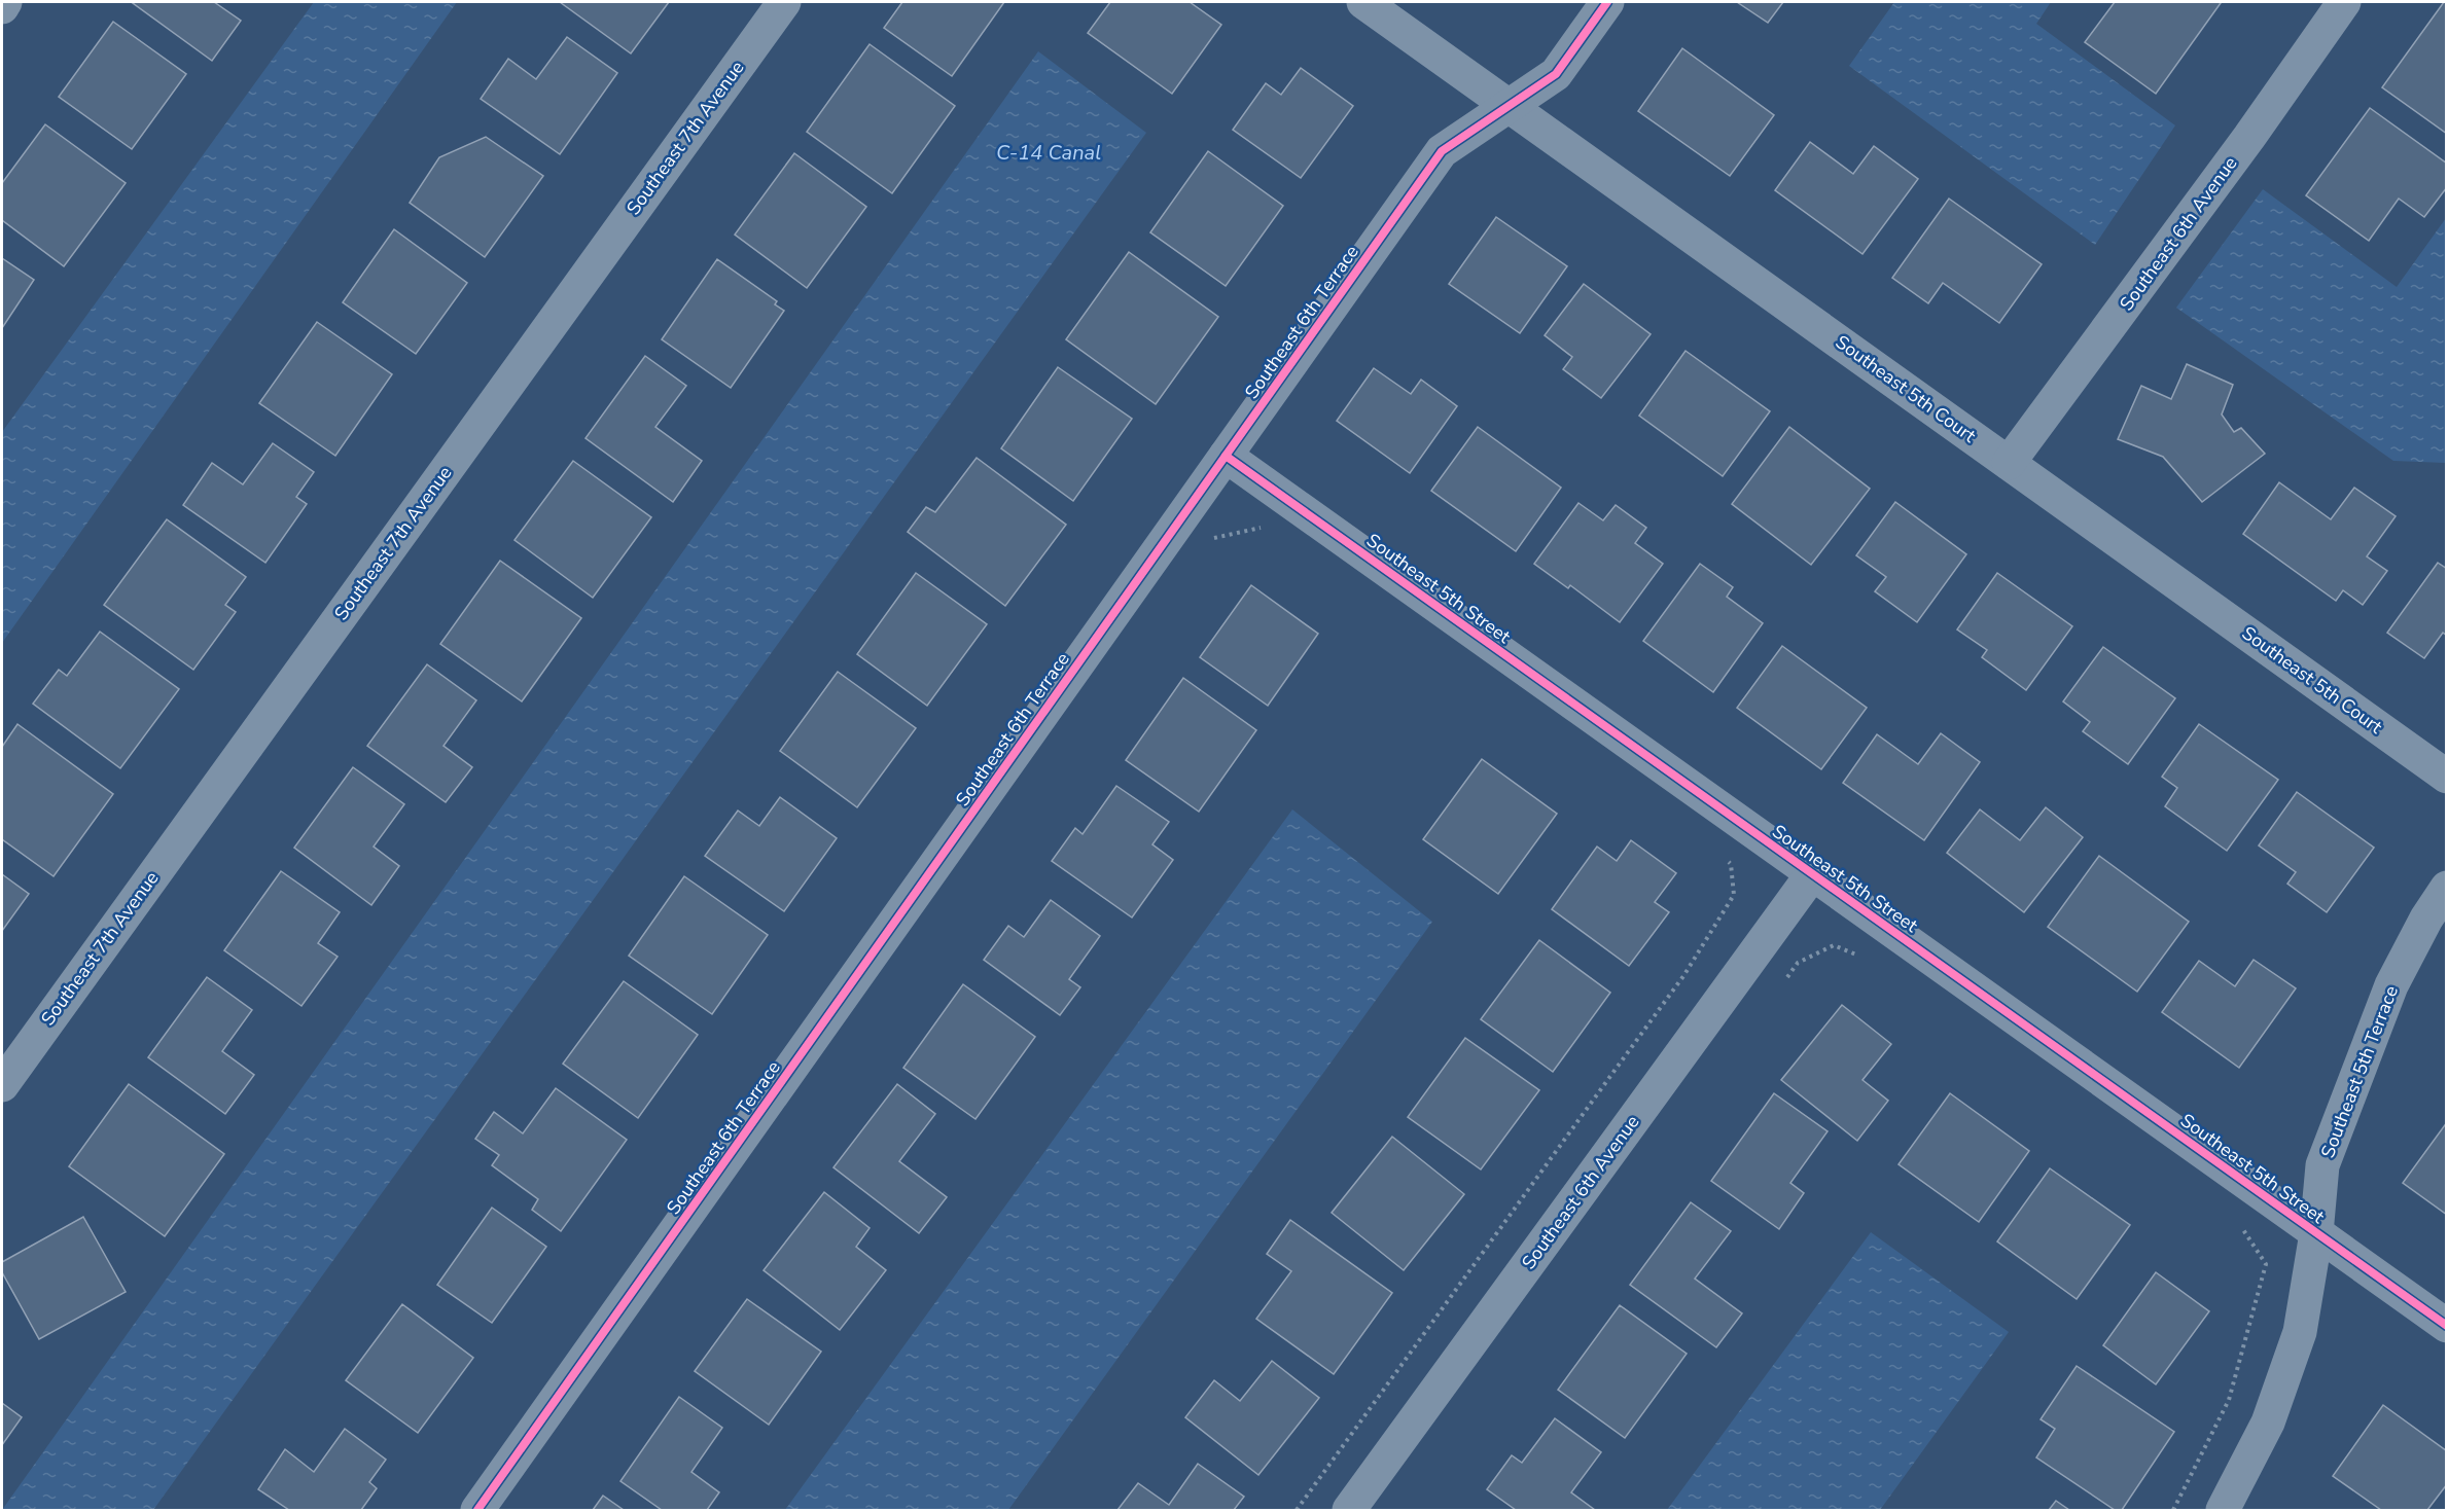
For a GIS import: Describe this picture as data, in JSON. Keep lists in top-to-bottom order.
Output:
{
  "streets": {
    "street": [
      "Southeast 7th Avenue",
      "Southeast 6th Avenue",
      "Southeast 6th Terrace",
      "Southeast 5th Court",
      "Southeast 5th Street",
      "Southeast 5th Terrace"
    ]
  },
  "crossings": [
    ["Southeast 6th Avenue", "Southeast 5th Court"],
    ["Southeast 6th Avenue", "Southeast 5th Street"],
    ["Southeast 6th Terrace", "Southeast 5th Court"],
    ["Southeast 6th Terrace", "Southeast 5th Street"],
    ["Southeast 5th Street", "Southeast 5th Terrace"]
  ],
  "water": ["C-14 Canal"]
}
